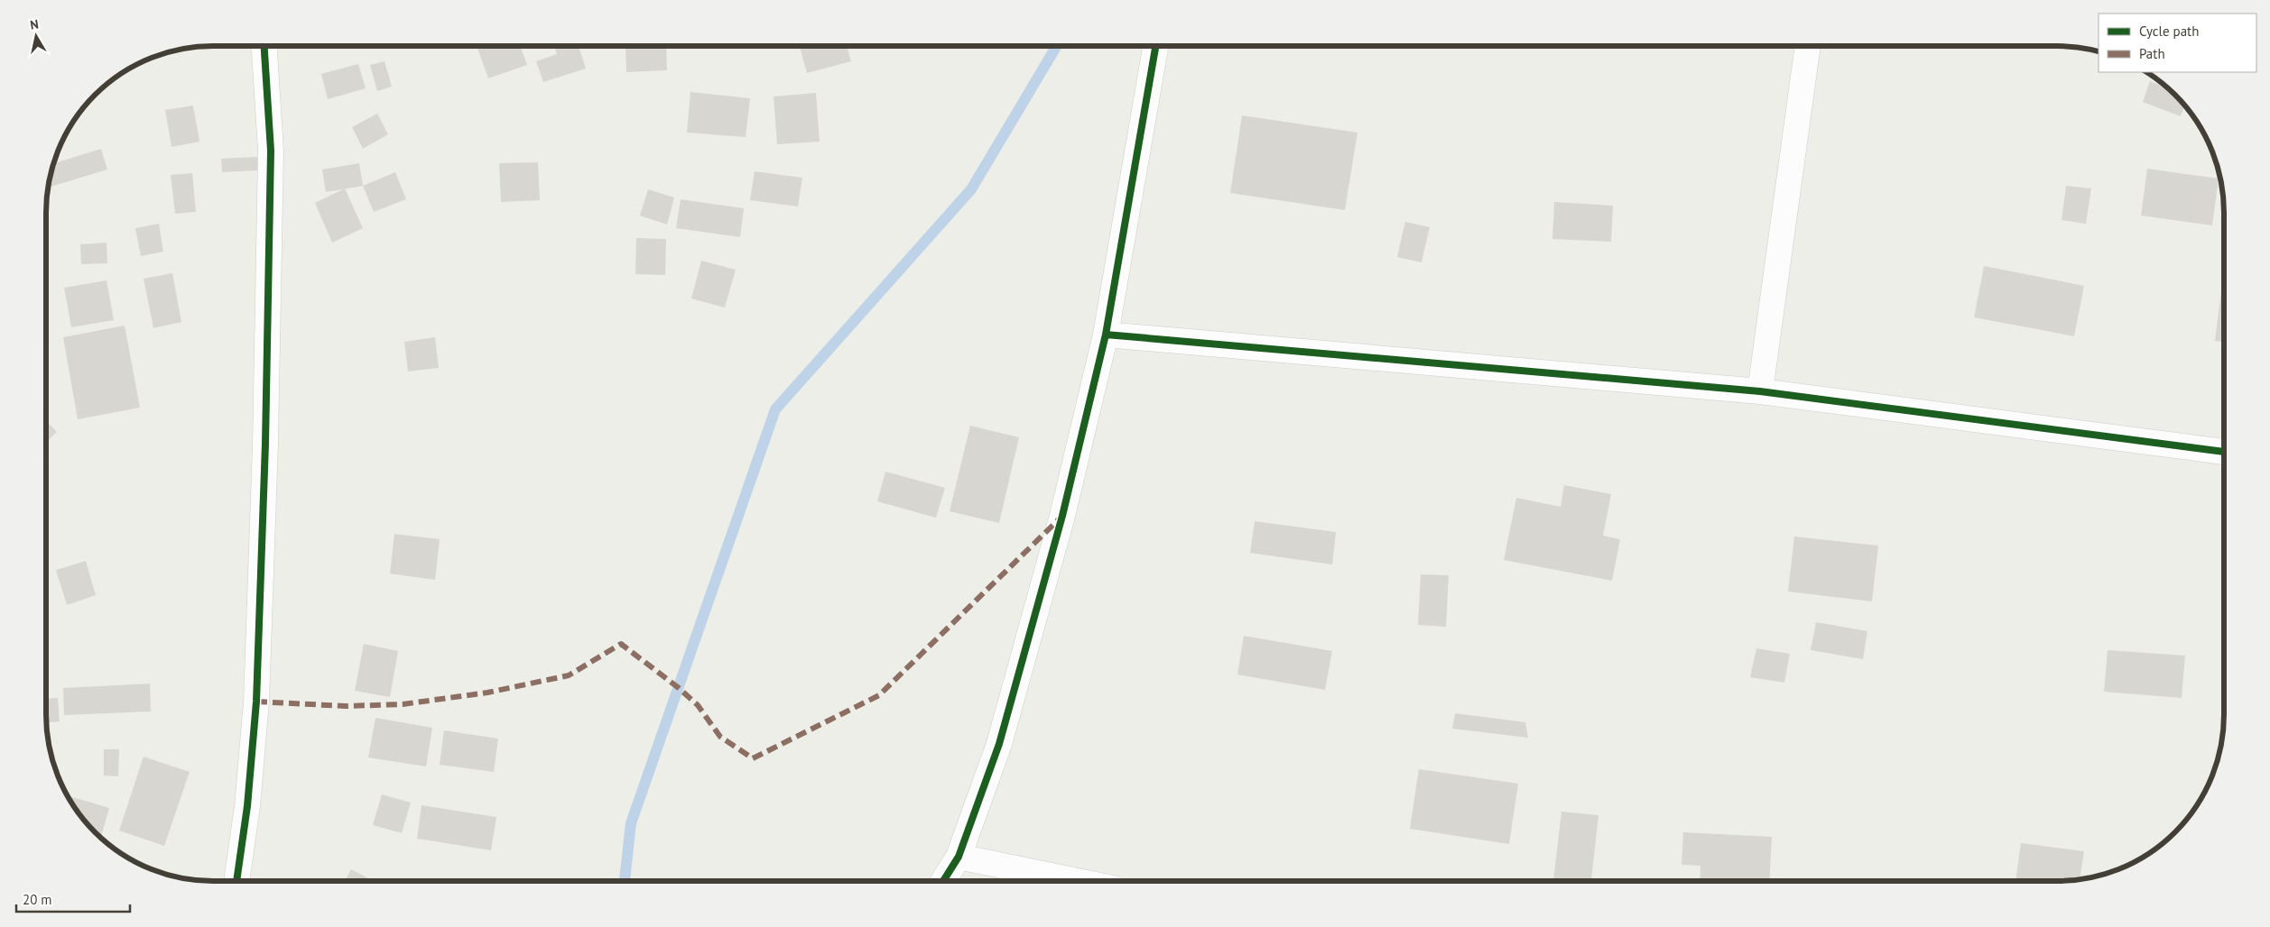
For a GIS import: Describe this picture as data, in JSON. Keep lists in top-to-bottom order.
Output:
{
  "legend": ["Cycle path", "Path"],
  "scale_bar": "20 m",
  "north": "top"
}
